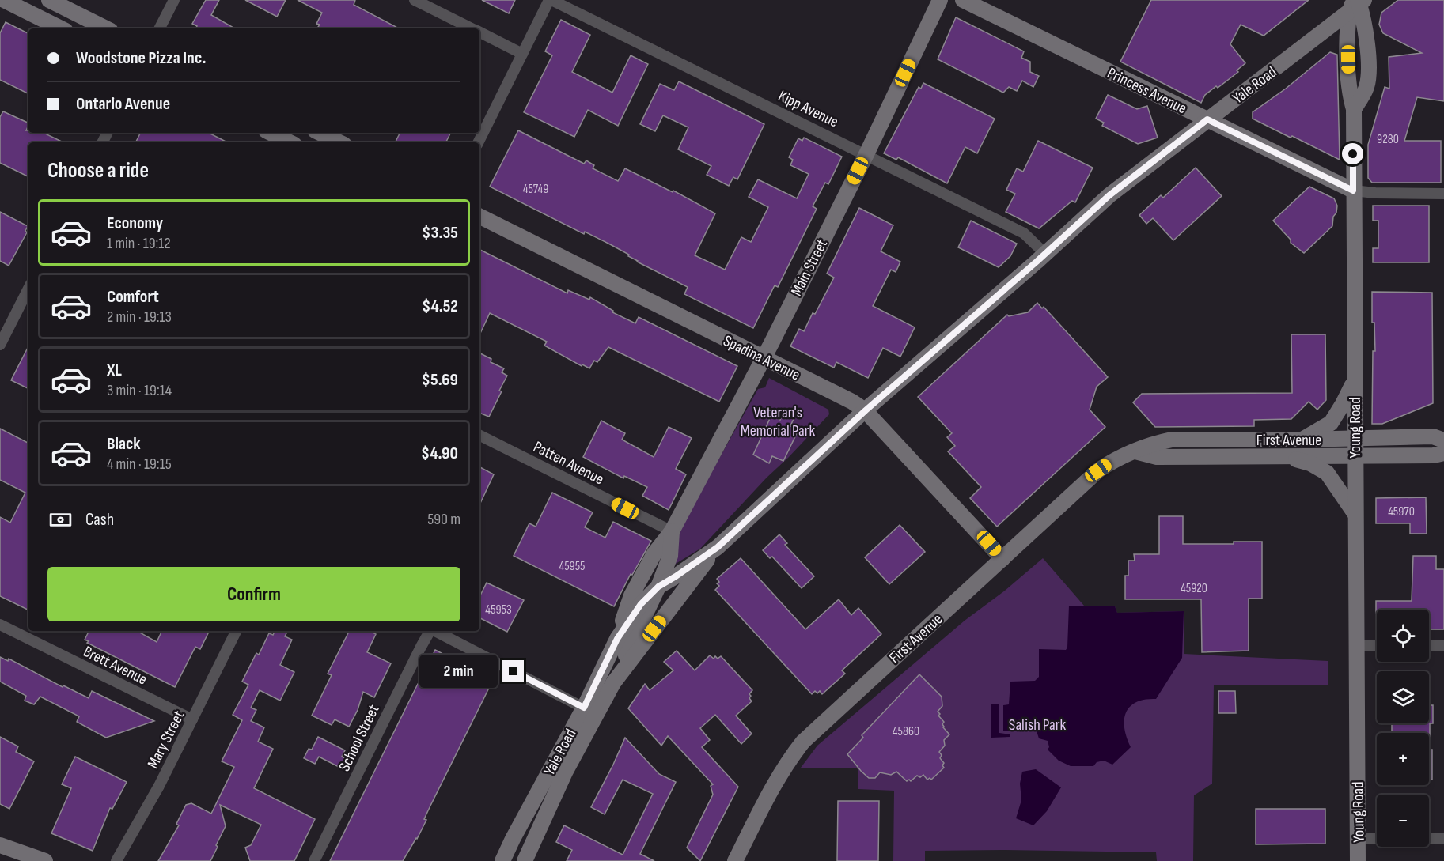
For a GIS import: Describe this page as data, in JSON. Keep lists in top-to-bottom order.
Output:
{
  "streets": {
    "main road": [
      "Yale Road",
      "Princess Avenue",
      "Main Street",
      "Spadina Avenue",
      "Young Road",
      "First Avenue"
    ],
    "street": [
      "Kipp Avenue",
      "Patten Avenue",
      "Brett Avenue",
      "School Street",
      "Mary Street"
    ]
  },
  "crossings": [
    ["Yale Road", "Princess Avenue"],
    ["Yale Road", "Kipp Avenue"],
    ["Yale Road", "Main Street"],
    ["Yale Road", "Spadina Avenue"],
    ["Yale Road", "Young Road"],
    ["Princess Avenue", "Young Road"],
    ["Kipp Avenue", "Main Street"],
    ["Main Street", "Spadina Avenue"],
    ["Main Street", "Patten Avenue"],
    ["Spadina Avenue", "First Avenue"],
    ["Young Road", "First Avenue"],
    ["Brett Avenue", "Mary Street"]
  ],
  "parks": ["Veteran's Memorial Park", "Salish Park"],
  "house_numbers": [
    "9280",
    "45749",
    "45970",
    "45955",
    "45920",
    "45953",
    "45860"
  ],
  "page": {
    "banner": ["Woodstone Pizza Inc.", "Ontario Avenue"],
    "heading": "Choose a ride",
    "list": [
      {
        "name": "Economy",
        "note": "1 min · 19:12",
        "value": "$3.35"
      },
      {
        "name": "Comfort",
        "note": "2 min · 19:13",
        "value": "$4.52"
      },
      {
        "name": "XL",
        "note": "3 min · 19:14",
        "value": "$5.69"
      },
      {
        "name": "Black",
        "note": "4 min · 19:15",
        "value": "$4.90"
      }
    ],
    "pay": ["Cash", "590 m"],
    "buttons": "Confirm",
    "map_buttons": ["+", "−"],
    "bubble": "2 min"
  }
}
